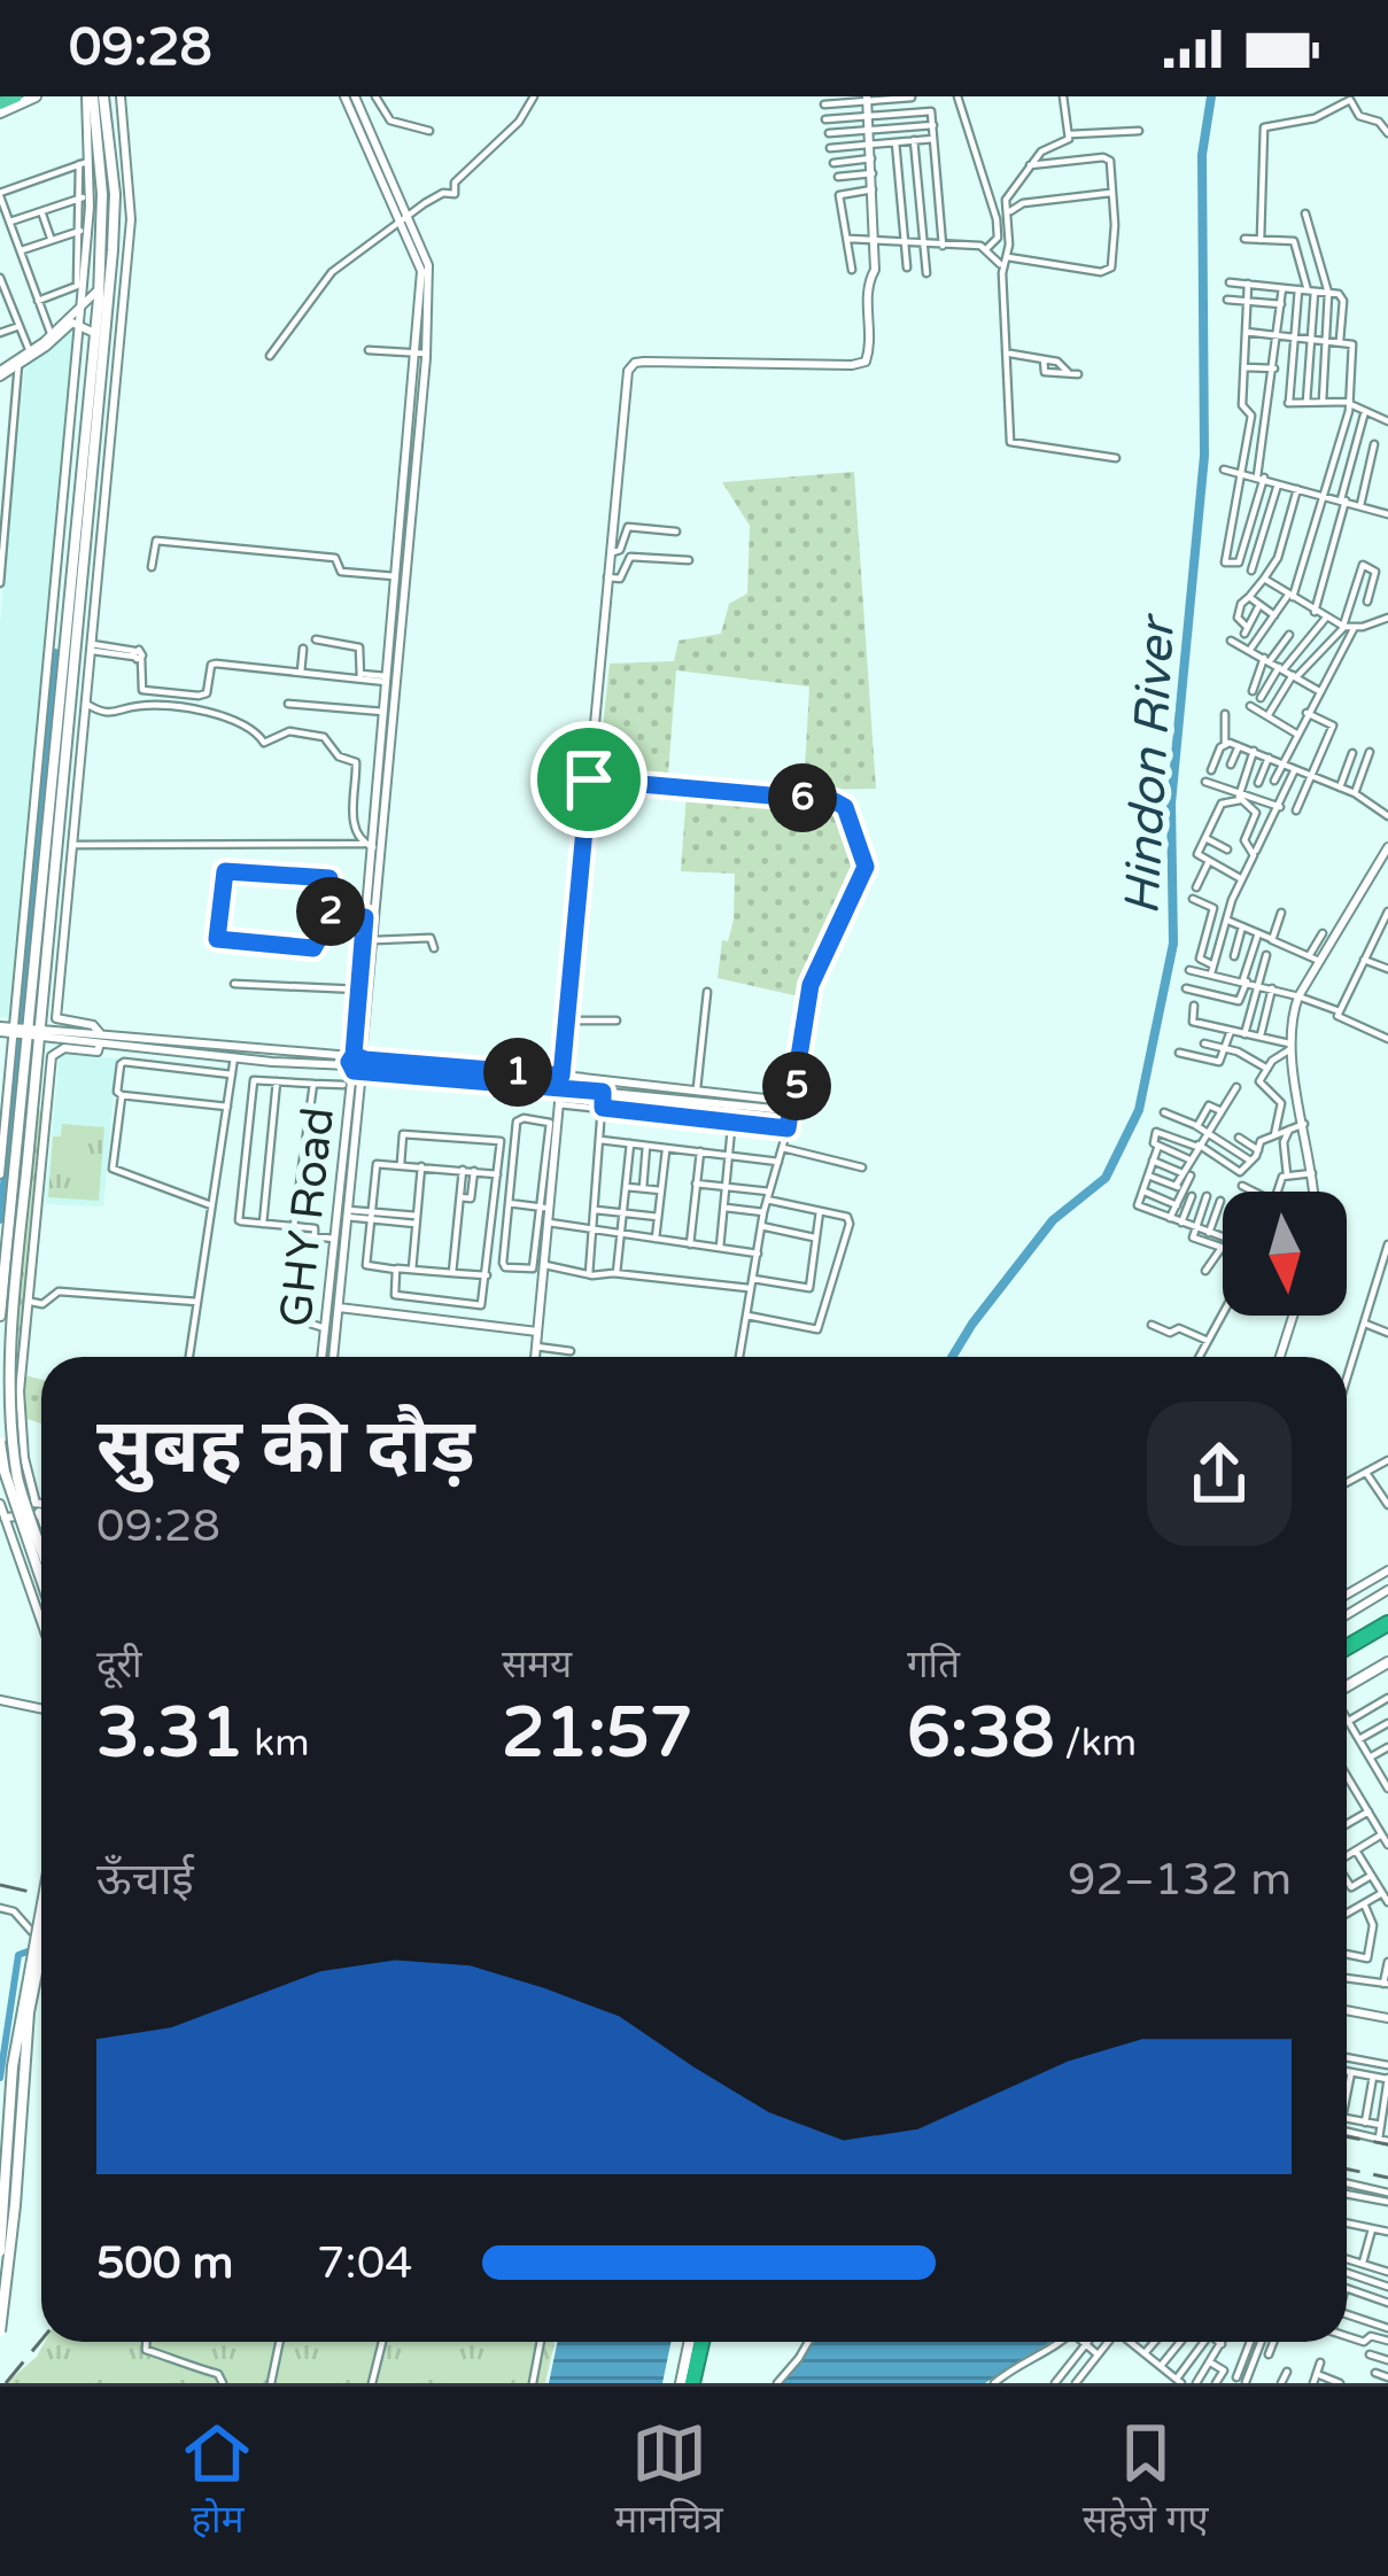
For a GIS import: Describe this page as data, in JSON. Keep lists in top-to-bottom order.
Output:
{
  "streets": {
    "street": ["GHY Road"]
  },
  "water": ["Hindon River"],
  "north": "bottom",
  "page": {
    "status": "09:28",
    "pins": [
      "6",
      "2",
      "1",
      "5"
    ],
    "heading": ["सुबह की दौड़", "09:28"],
    "stats": [
      ["दूरी", "3.31 km"],
      ["समय", "21:57"],
      ["गति", "6:38 /km"]
    ],
    "chart": ["ऊँचाई", "92–132 m"],
    "list": [
      {
        "name": "500 m",
        "note": "7:04"
      }
    ],
    "tabs": ["होम", "मानचित्र", "सहेजे गए"]
  }
}
